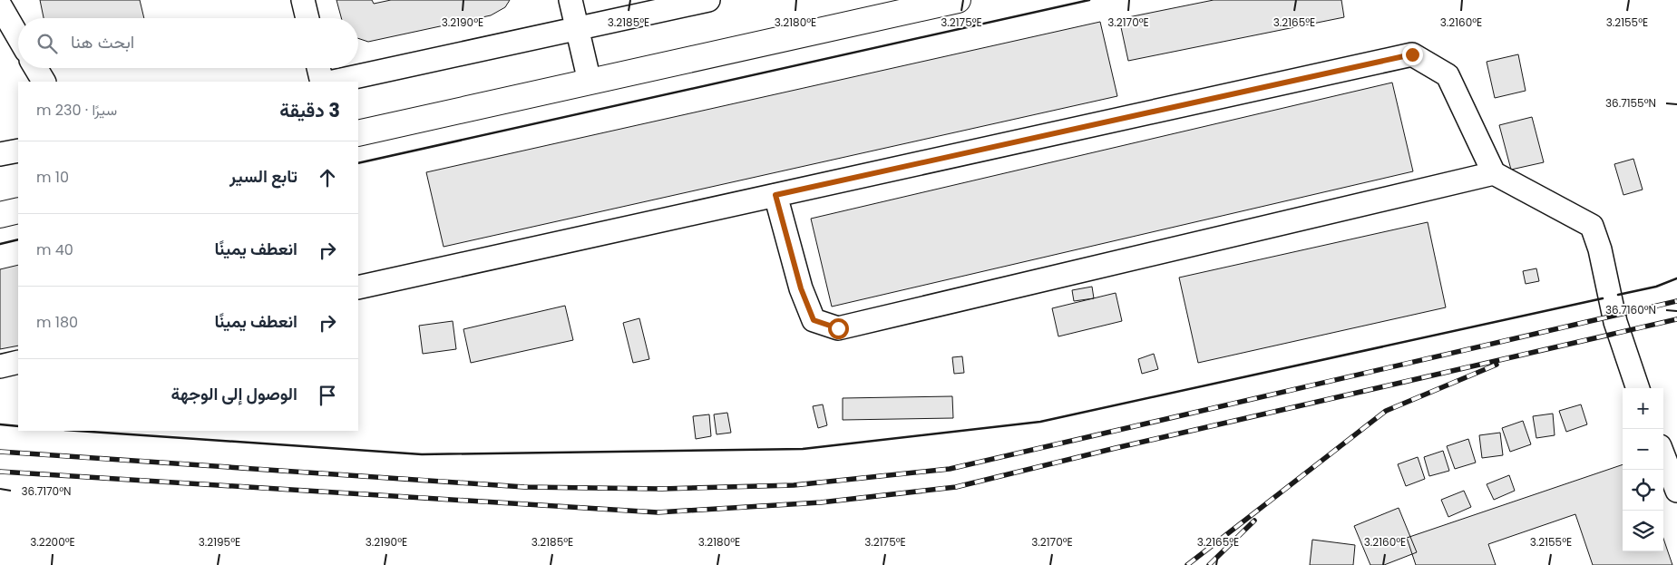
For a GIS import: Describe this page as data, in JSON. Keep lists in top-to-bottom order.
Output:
{
  "page": {
    "search": "ابحث هنا",
    "heading": ["3 دقيقة", "سيرًا · 230 m"],
    "list": [
      ["تابع السير", "10 m"],
      ["انعطف يمينًا", "40 m"],
      ["انعطف يمينًا", "180 m"],
      "الوصول إلى الوجهة"
    ],
    "map_buttons": ["+", "−"]
  },
  "coordinates": [
    "3.2190°E",
    "3.2185°E",
    "3.2180°E",
    "3.2175°E",
    "3.2170°E",
    "3.2165°E",
    "3.2160°E",
    "3.2155°E",
    "36.7155°N",
    "36.7160°N",
    "36.7170°N",
    "3.2200°E",
    "3.2195°E"
  ]
}
